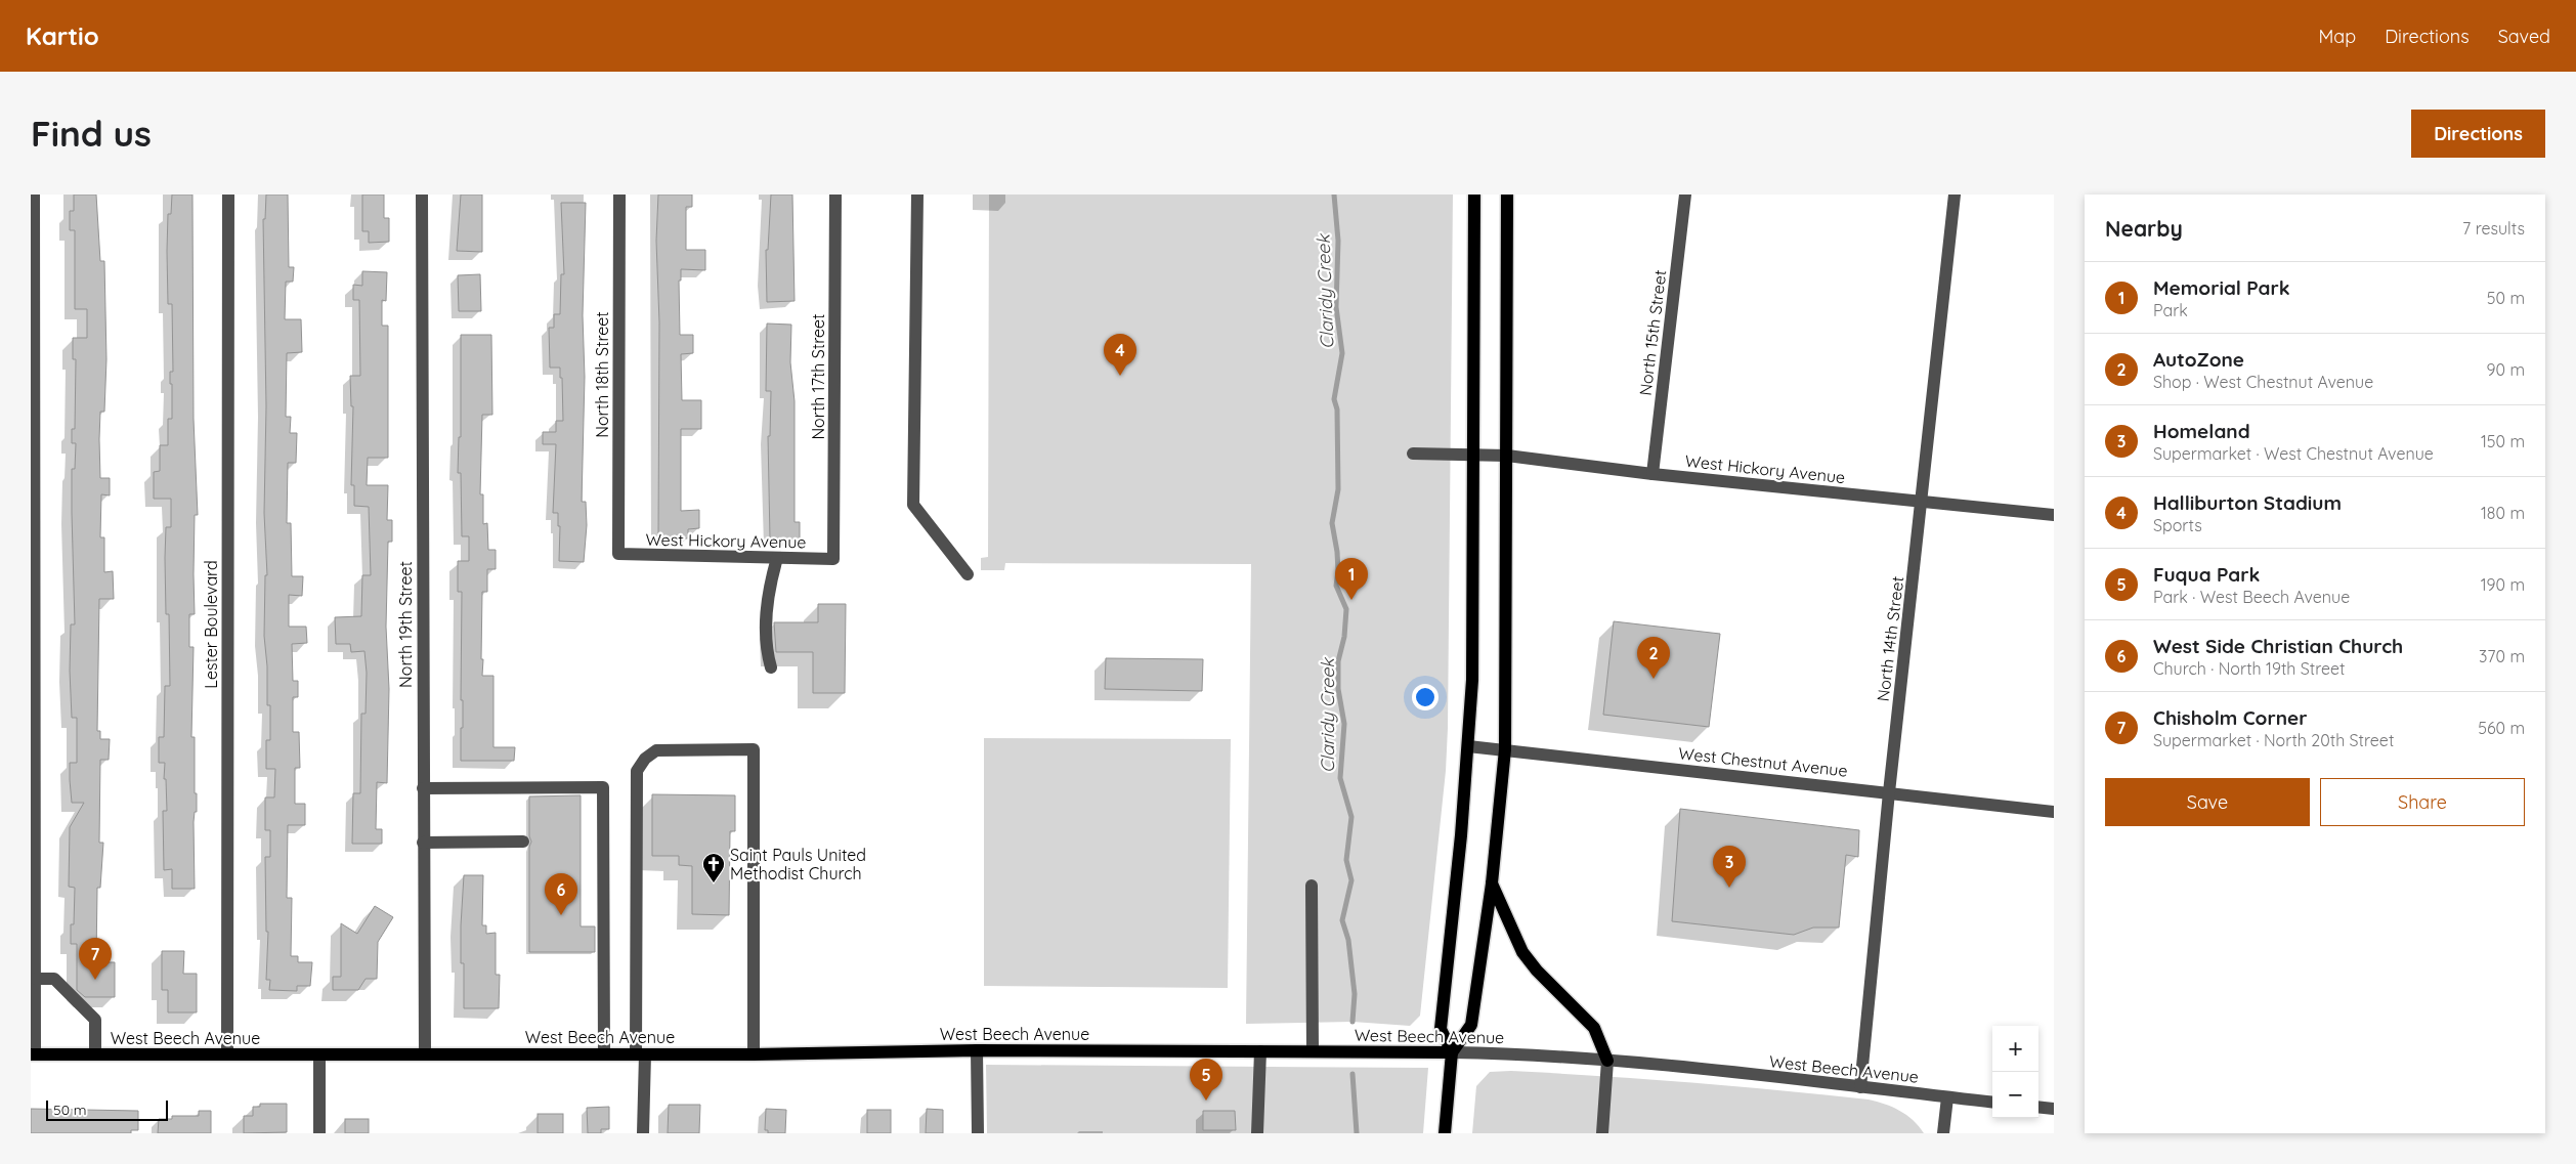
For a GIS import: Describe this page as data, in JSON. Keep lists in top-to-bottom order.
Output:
{
  "streets": {
    "main road": ["West Beech Avenue"],
    "street": [
      "North 15th Street",
      "North 18th Street",
      "North 17th Street",
      "West Hickory Avenue",
      "Lester Boulevard",
      "North 19th Street",
      "North 14th Street",
      "West Chestnut Avenue"
    ]
  },
  "crossings": [
    ["North 15th Street", "West Hickory Avenue"],
    ["North 18th Street", "West Hickory Avenue"],
    ["North 17th Street", "West Hickory Avenue"],
    ["West Hickory Avenue", "North 14th Street"],
    ["Lester Boulevard", "West Beech Avenue"],
    ["North 19th Street", "West Beech Avenue"],
    ["North 14th Street", "West Chestnut Avenue"],
    ["North 14th Street", "West Beech Avenue"]
  ],
  "water": ["Claridy Creek"],
  "places": {
    "church": ["Saint Pauls United Methodist Church"]
  },
  "scale_bar": "50 m",
  "page": {
    "header": "Kartio",
    "nav": ["Map", "Directions", "Saved"],
    "buttons": [
      "Directions",
      ["Save", "Share"]
    ],
    "title": "Find us",
    "heading": ["Nearby", "7 results"],
    "list": [
      {
        "mark": "1",
        "name": "Memorial Park",
        "note": "Park",
        "value": "50 m"
      },
      {
        "mark": "2",
        "name": "AutoZone",
        "note": "Shop · West Chestnut Avenue",
        "value": "90 m"
      },
      {
        "mark": "3",
        "name": "Homeland",
        "note": "Supermarket · West Chestnut Avenue",
        "value": "150 m"
      },
      {
        "mark": "4",
        "name": "Halliburton Stadium",
        "note": "Sports",
        "value": "180 m"
      },
      {
        "mark": "5",
        "name": "Fuqua Park",
        "note": "Park · West Beech Avenue",
        "value": "190 m"
      },
      {
        "mark": "6",
        "name": "West Side Christian Church",
        "note": "Church · North 19th Street",
        "value": "370 m"
      },
      {
        "mark": "7",
        "name": "Chisholm Corner",
        "note": "Supermarket · North 20th Street",
        "value": "560 m"
      }
    ],
    "pins": [
      "4",
      "1",
      "2",
      "3",
      "6",
      "7",
      "5"
    ],
    "map_buttons": ["+", "−"],
    "scale": "50 m"
  }
}
